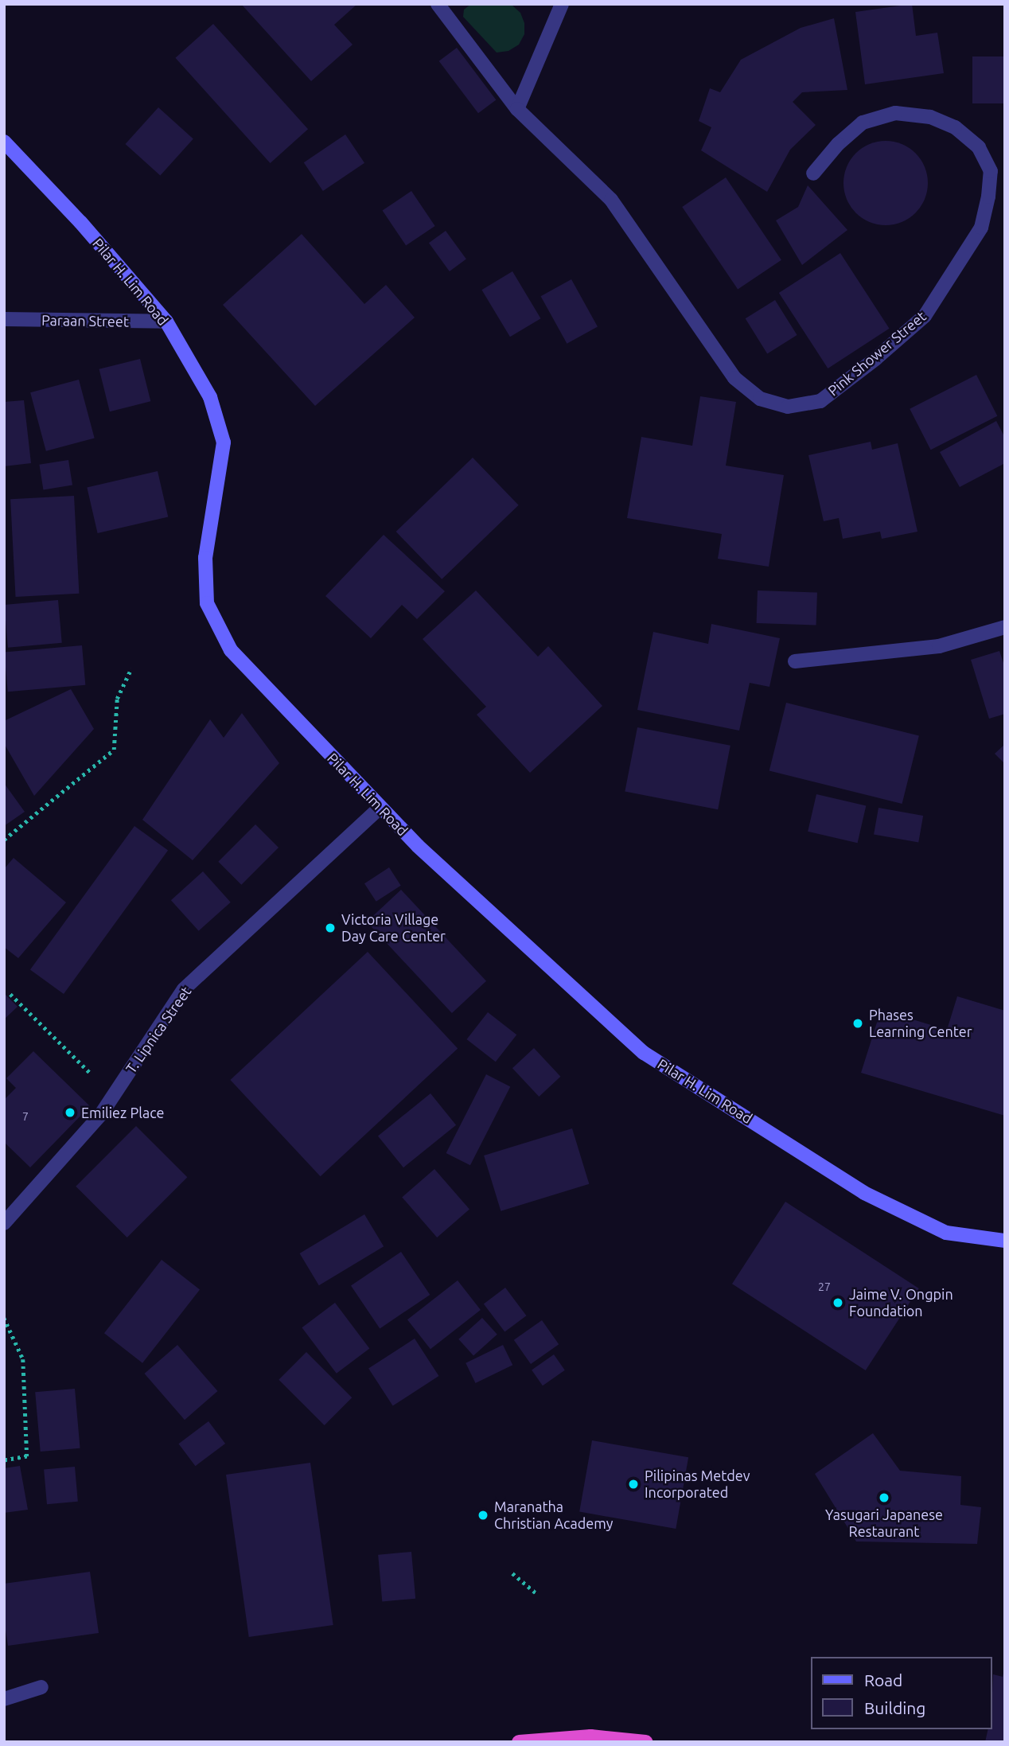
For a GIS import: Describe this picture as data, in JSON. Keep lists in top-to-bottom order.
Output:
{
  "streets": {
    "main road": ["Pilar H. Lim Road"],
    "street": ["Paraan Street", "Pink Shower Street", "T. Lipnica Street"]
  },
  "crossings": [
    ["Pilar H. Lim Road", "Paraan Street"],
    ["Pilar H. Lim Road", "T. Lipnica Street"]
  ],
  "places": [
    "Victoria Village Day Care Center",
    "Phases Learning Center",
    "Emiliez Place",
    "Jaime V. Ongpin Foundation",
    "Pilipinas Metdev Incorporated",
    "Yasugari Japanese Restaurant",
    "Maranatha Christian Academy"
  ],
  "house_numbers": ["7", "27"],
  "legend": ["Road", "Building"]
}
